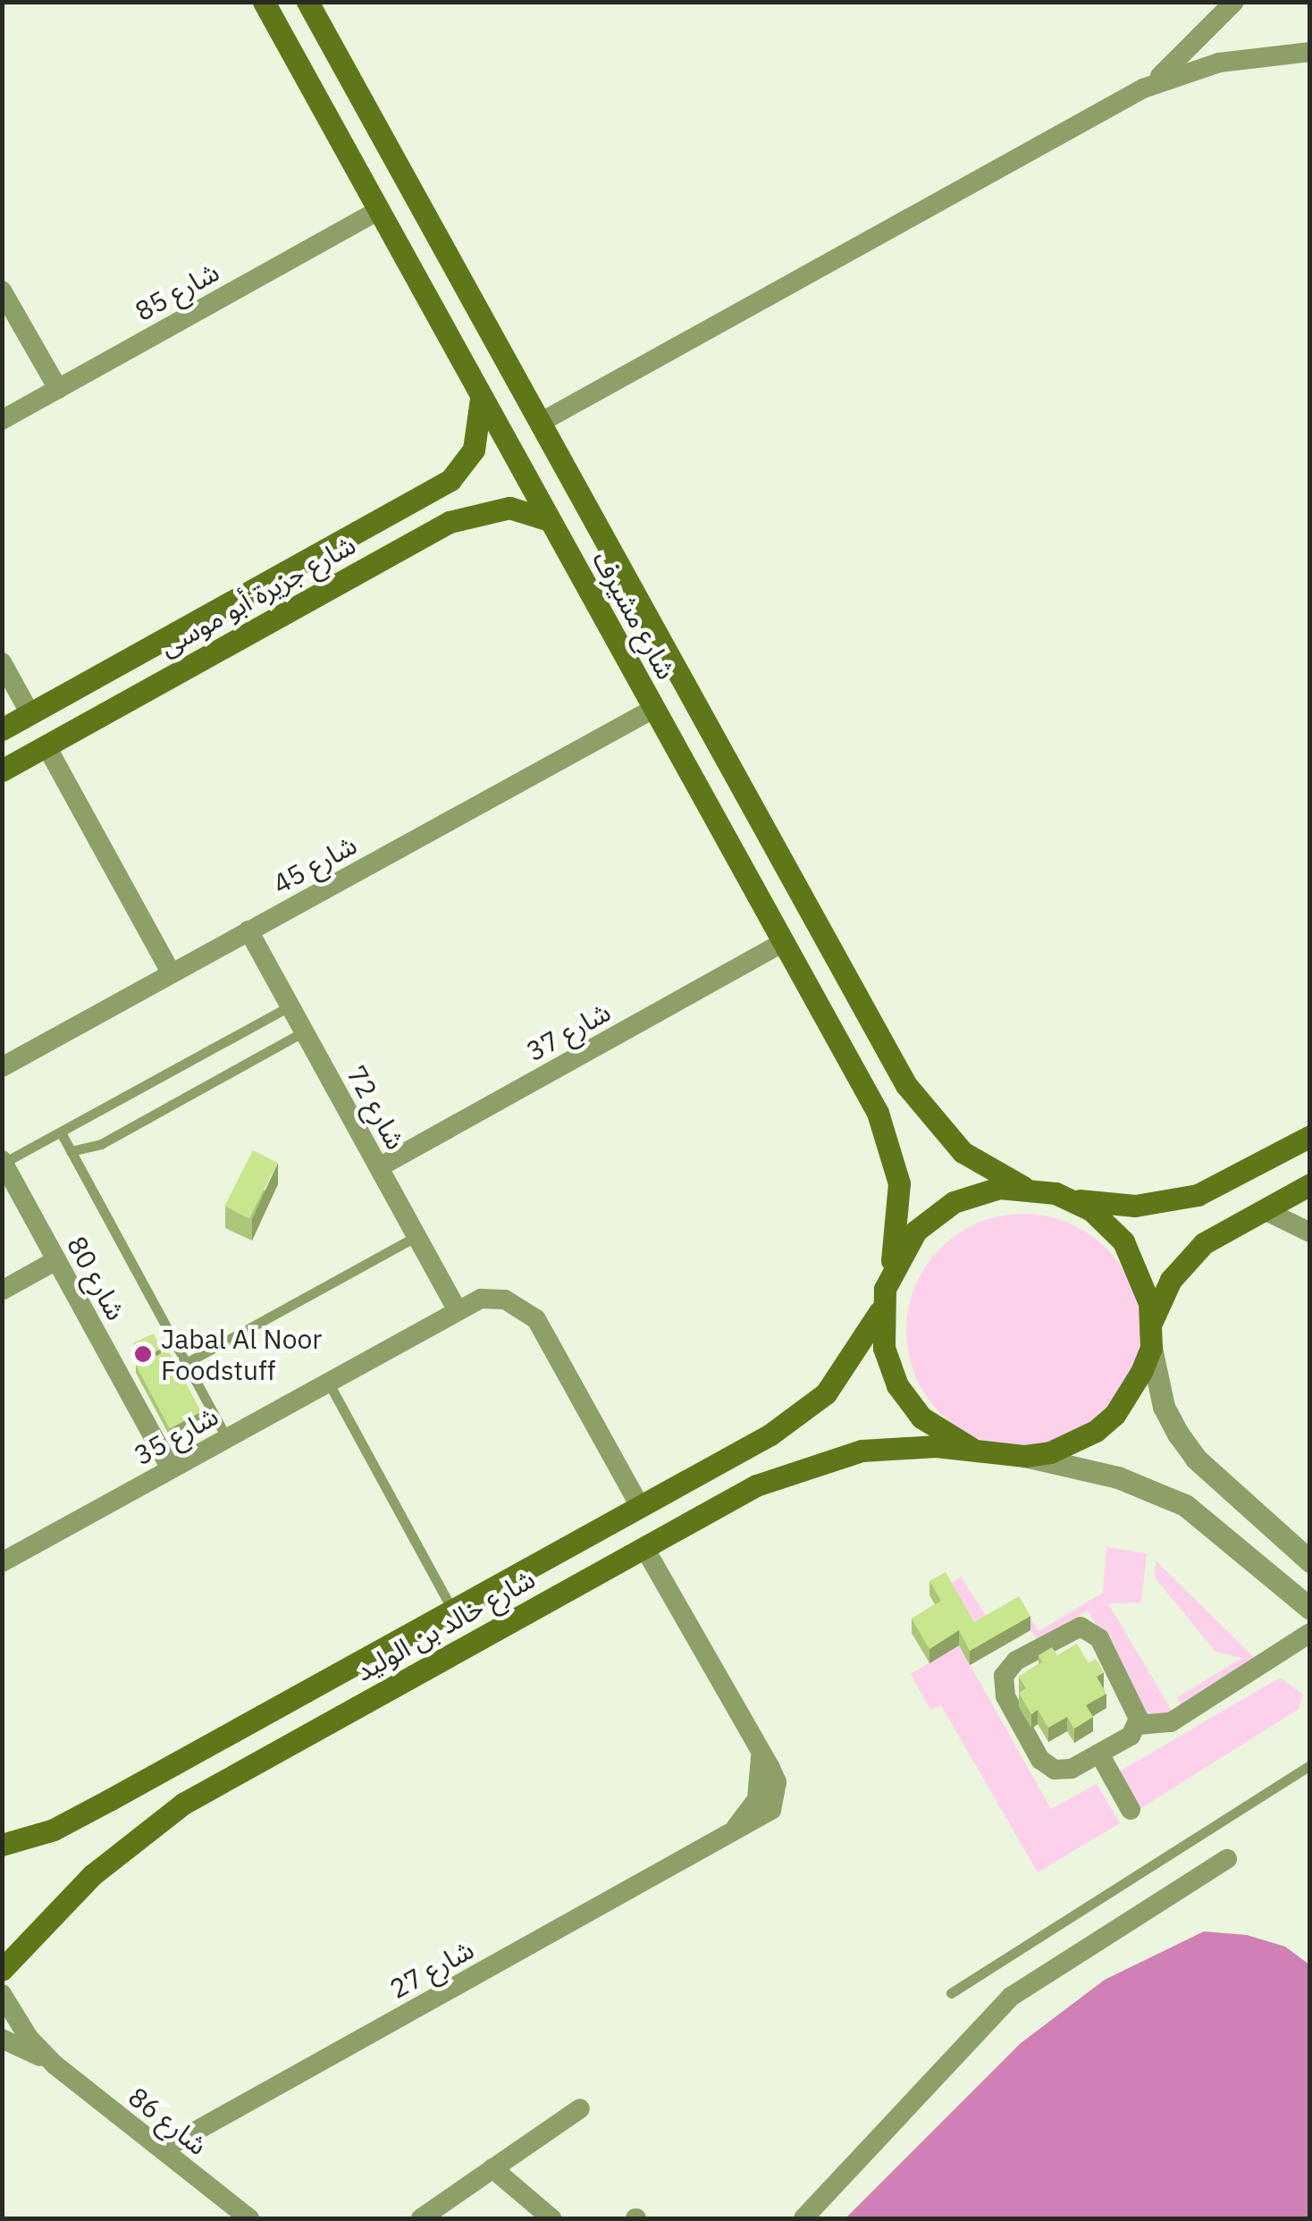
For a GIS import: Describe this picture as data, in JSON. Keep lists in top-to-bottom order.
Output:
{
  "streets": {
    "main road": ["شارع جزيرة أبو موسى", "شارع مشيرف", "شارع خالد بن الوليد"],
    "street": [
      "شارع 85",
      "شارع 45",
      "شارع 37",
      "شارع 72",
      "شارع 80",
      "شارع 35",
      "شارع 27",
      "شارع 86"
    ]
  },
  "crossings": [
    ["شارع 85", "شارع مشيرف"],
    ["شارع جزيرة أبو موسى", "شارع مشيرف"],
    ["شارع مشيرف", "شارع 45"],
    ["شارع مشيرف", "شارع 37"],
    ["شارع مشيرف", "شارع خالد بن الوليد"],
    ["شارع 45", "شارع 72"],
    ["شارع 37", "شارع 72"],
    ["شارع 72", "شارع 35"],
    ["شارع 80", "شارع 35"],
    ["شارع خالد بن الوليد", "شارع 27"],
    ["شارع 27", "شارع 86"]
  ],
  "places": ["Jabal Al Noor Foodstuff"]
}
